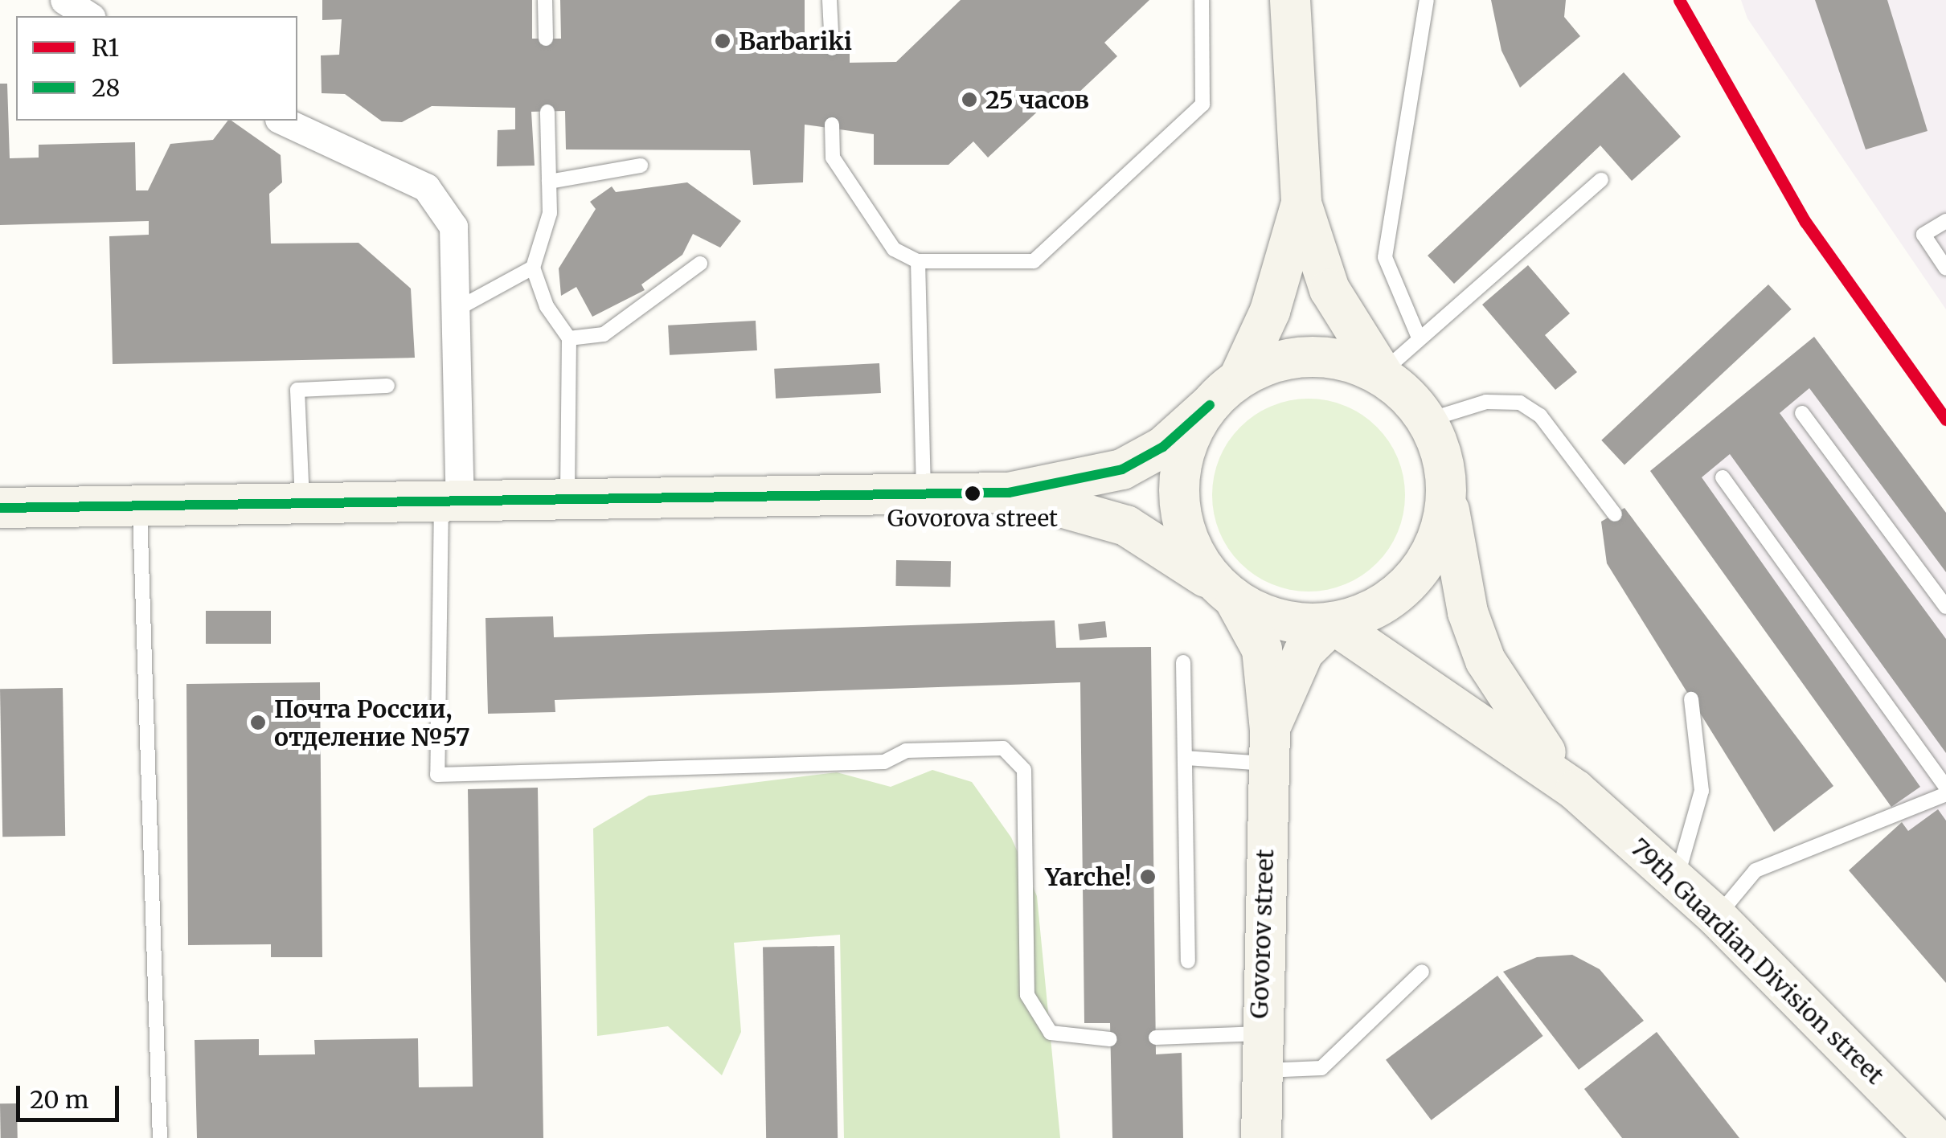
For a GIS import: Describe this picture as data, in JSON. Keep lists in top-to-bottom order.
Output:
{
  "streets": {
    "main road": ["Govorov street", "79th Guardian Division street"]
  },
  "places": [
    "Barbariki",
    "25 часов",
    "Govorova street",
    "Почта России, отделение №57",
    "Yarche!"
  ],
  "lines": ["transit line R1", "transit line 28"],
  "legend": ["R1", "28"],
  "scale_bar": "20 m"
}
